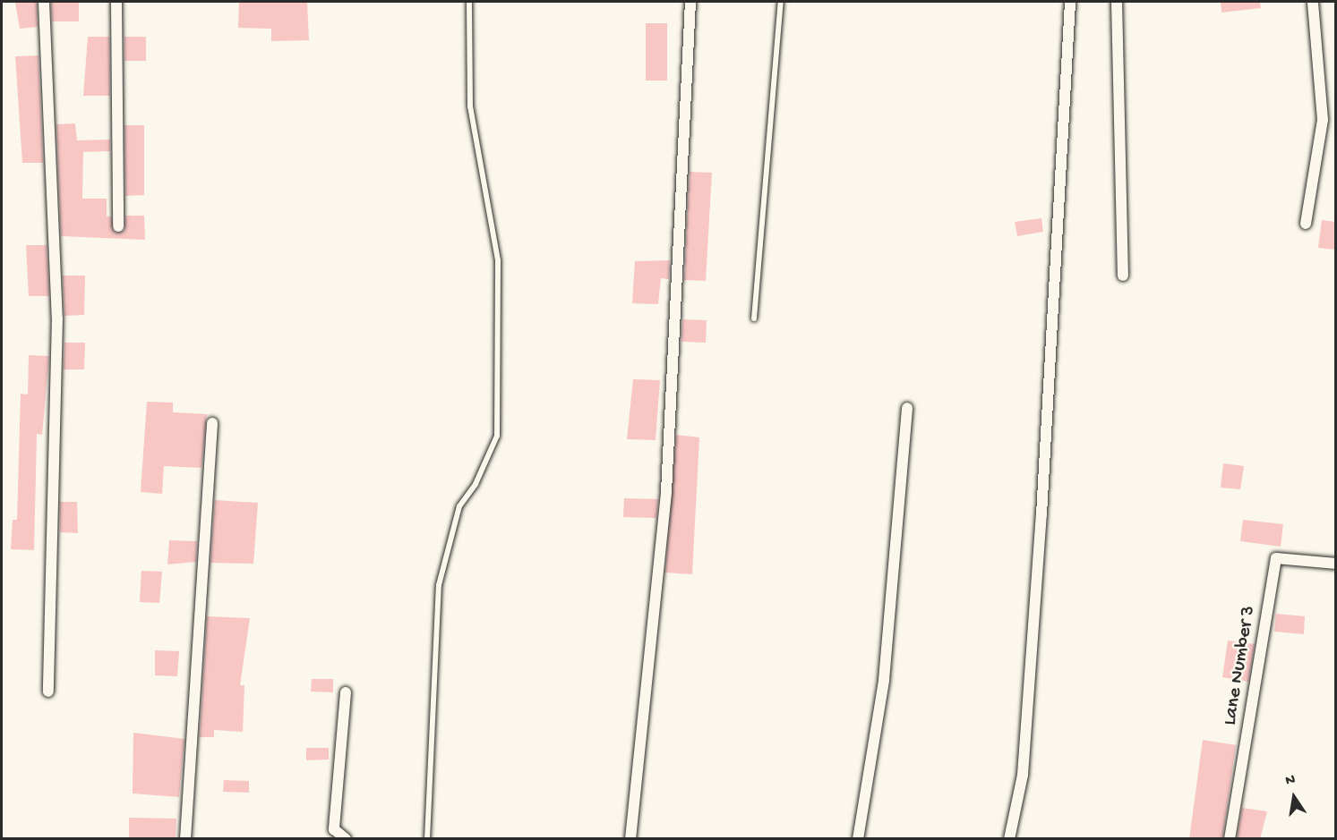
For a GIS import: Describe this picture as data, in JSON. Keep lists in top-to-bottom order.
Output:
{
  "streets": {
    "street": ["Lane Number 3"]
  },
  "north": "top"
}
